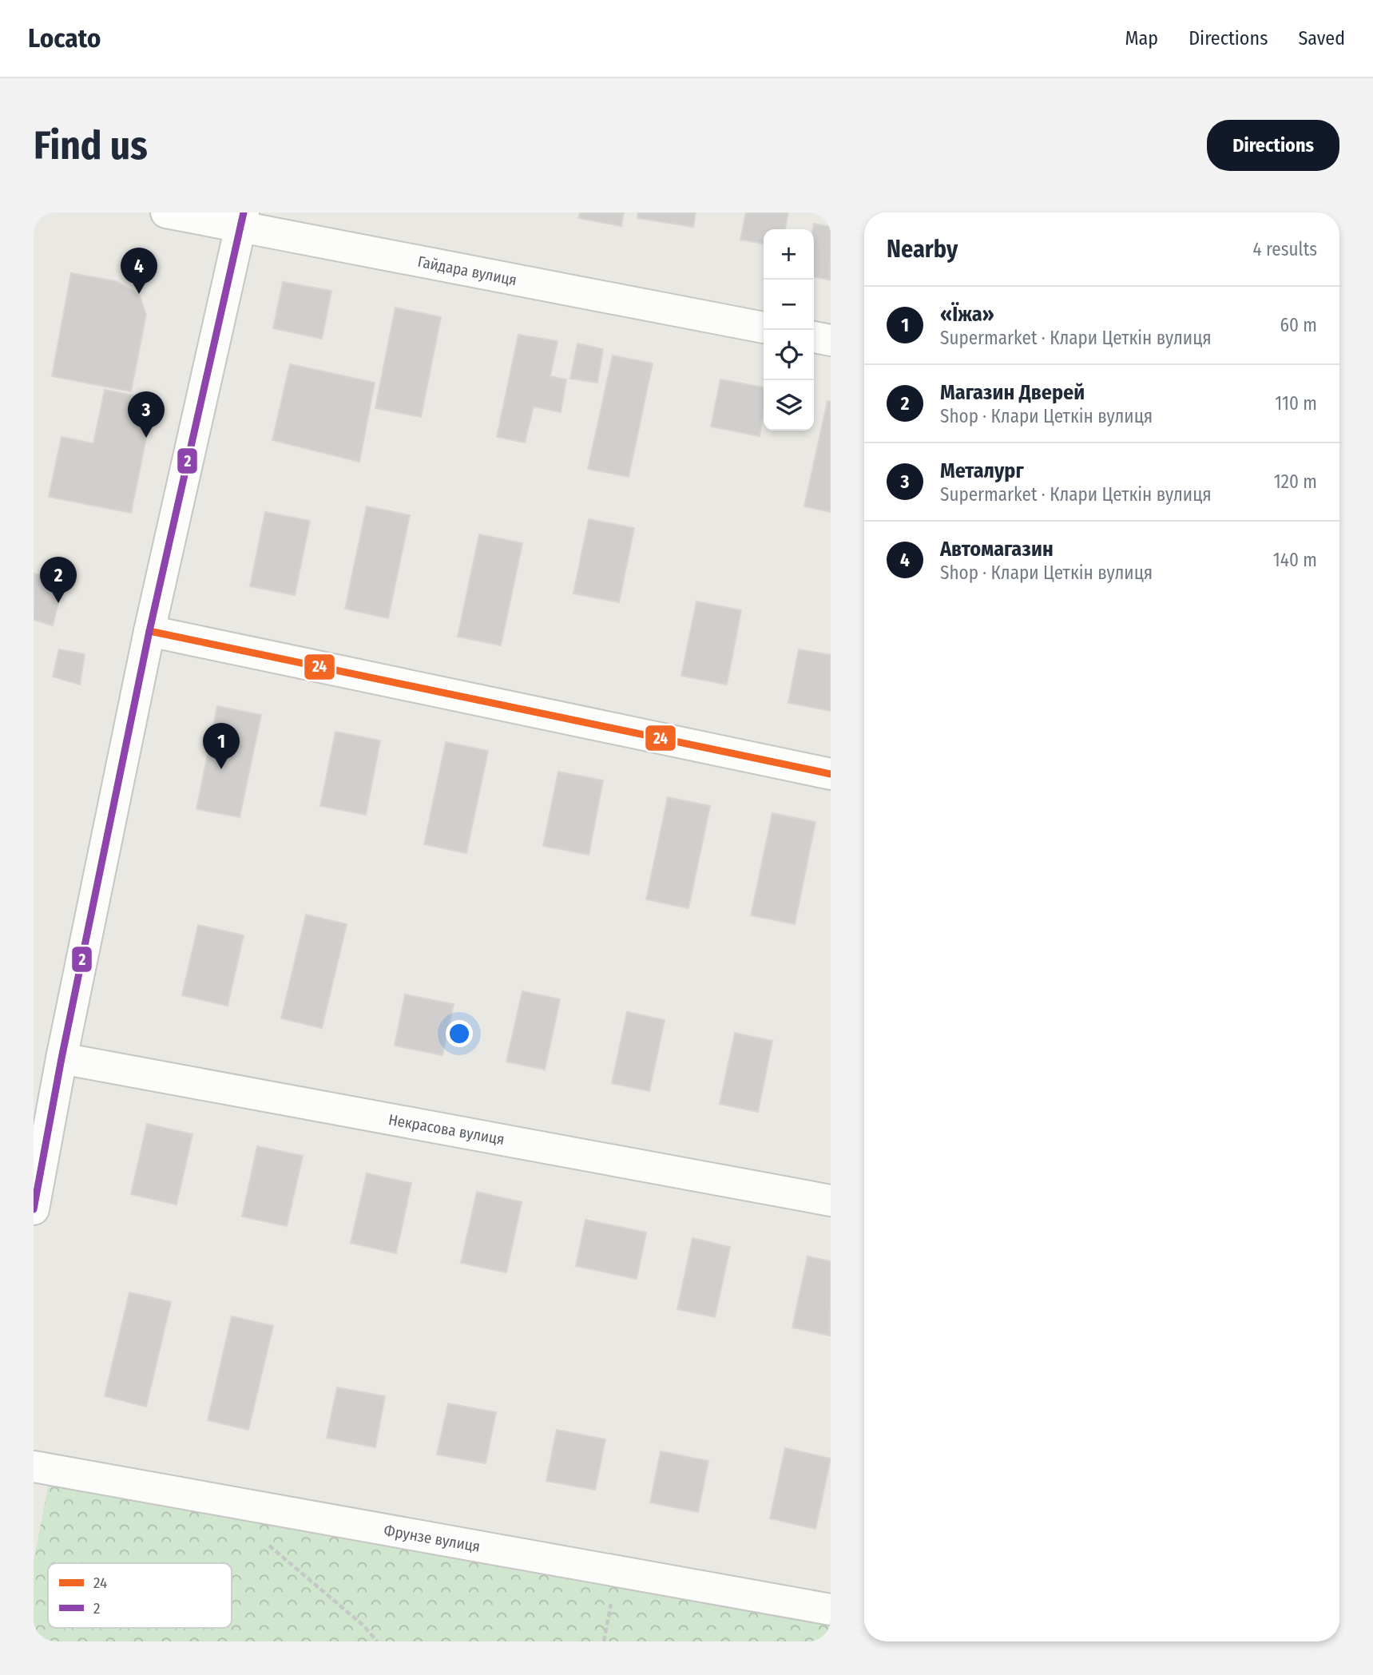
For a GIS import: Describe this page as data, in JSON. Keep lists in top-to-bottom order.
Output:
{
  "streets": {
    "street": ["Гайдара вулиця", "Некрасова вулиця", "Фрунзе вулиця"]
  },
  "lines": ["transit line 2", "transit line 24"],
  "legend": ["24", "2"],
  "page": {
    "header": "Locato",
    "nav": ["Map", "Directions", "Saved"],
    "buttons": "Directions",
    "title": "Find us",
    "heading": ["Nearby", "4 results"],
    "map_buttons": ["+", "−"],
    "pins": [
      "4",
      "3",
      "2",
      "1"
    ],
    "list": [
      {
        "mark": "1",
        "name": "«Їжа»",
        "note": "Supermarket · Клари Цеткін вулиця",
        "value": "60 m"
      },
      {
        "mark": "2",
        "name": "Магазин Дверей",
        "note": "Shop · Клари Цеткін вулиця",
        "value": "110 m"
      },
      {
        "mark": "3",
        "name": "Металург",
        "note": "Supermarket · Клари Цеткін вулиця",
        "value": "120 m"
      },
      {
        "mark": "4",
        "name": "Автомагазин",
        "note": "Shop · Клари Цеткін вулиця",
        "value": "140 m"
      }
    ]
  }
}
